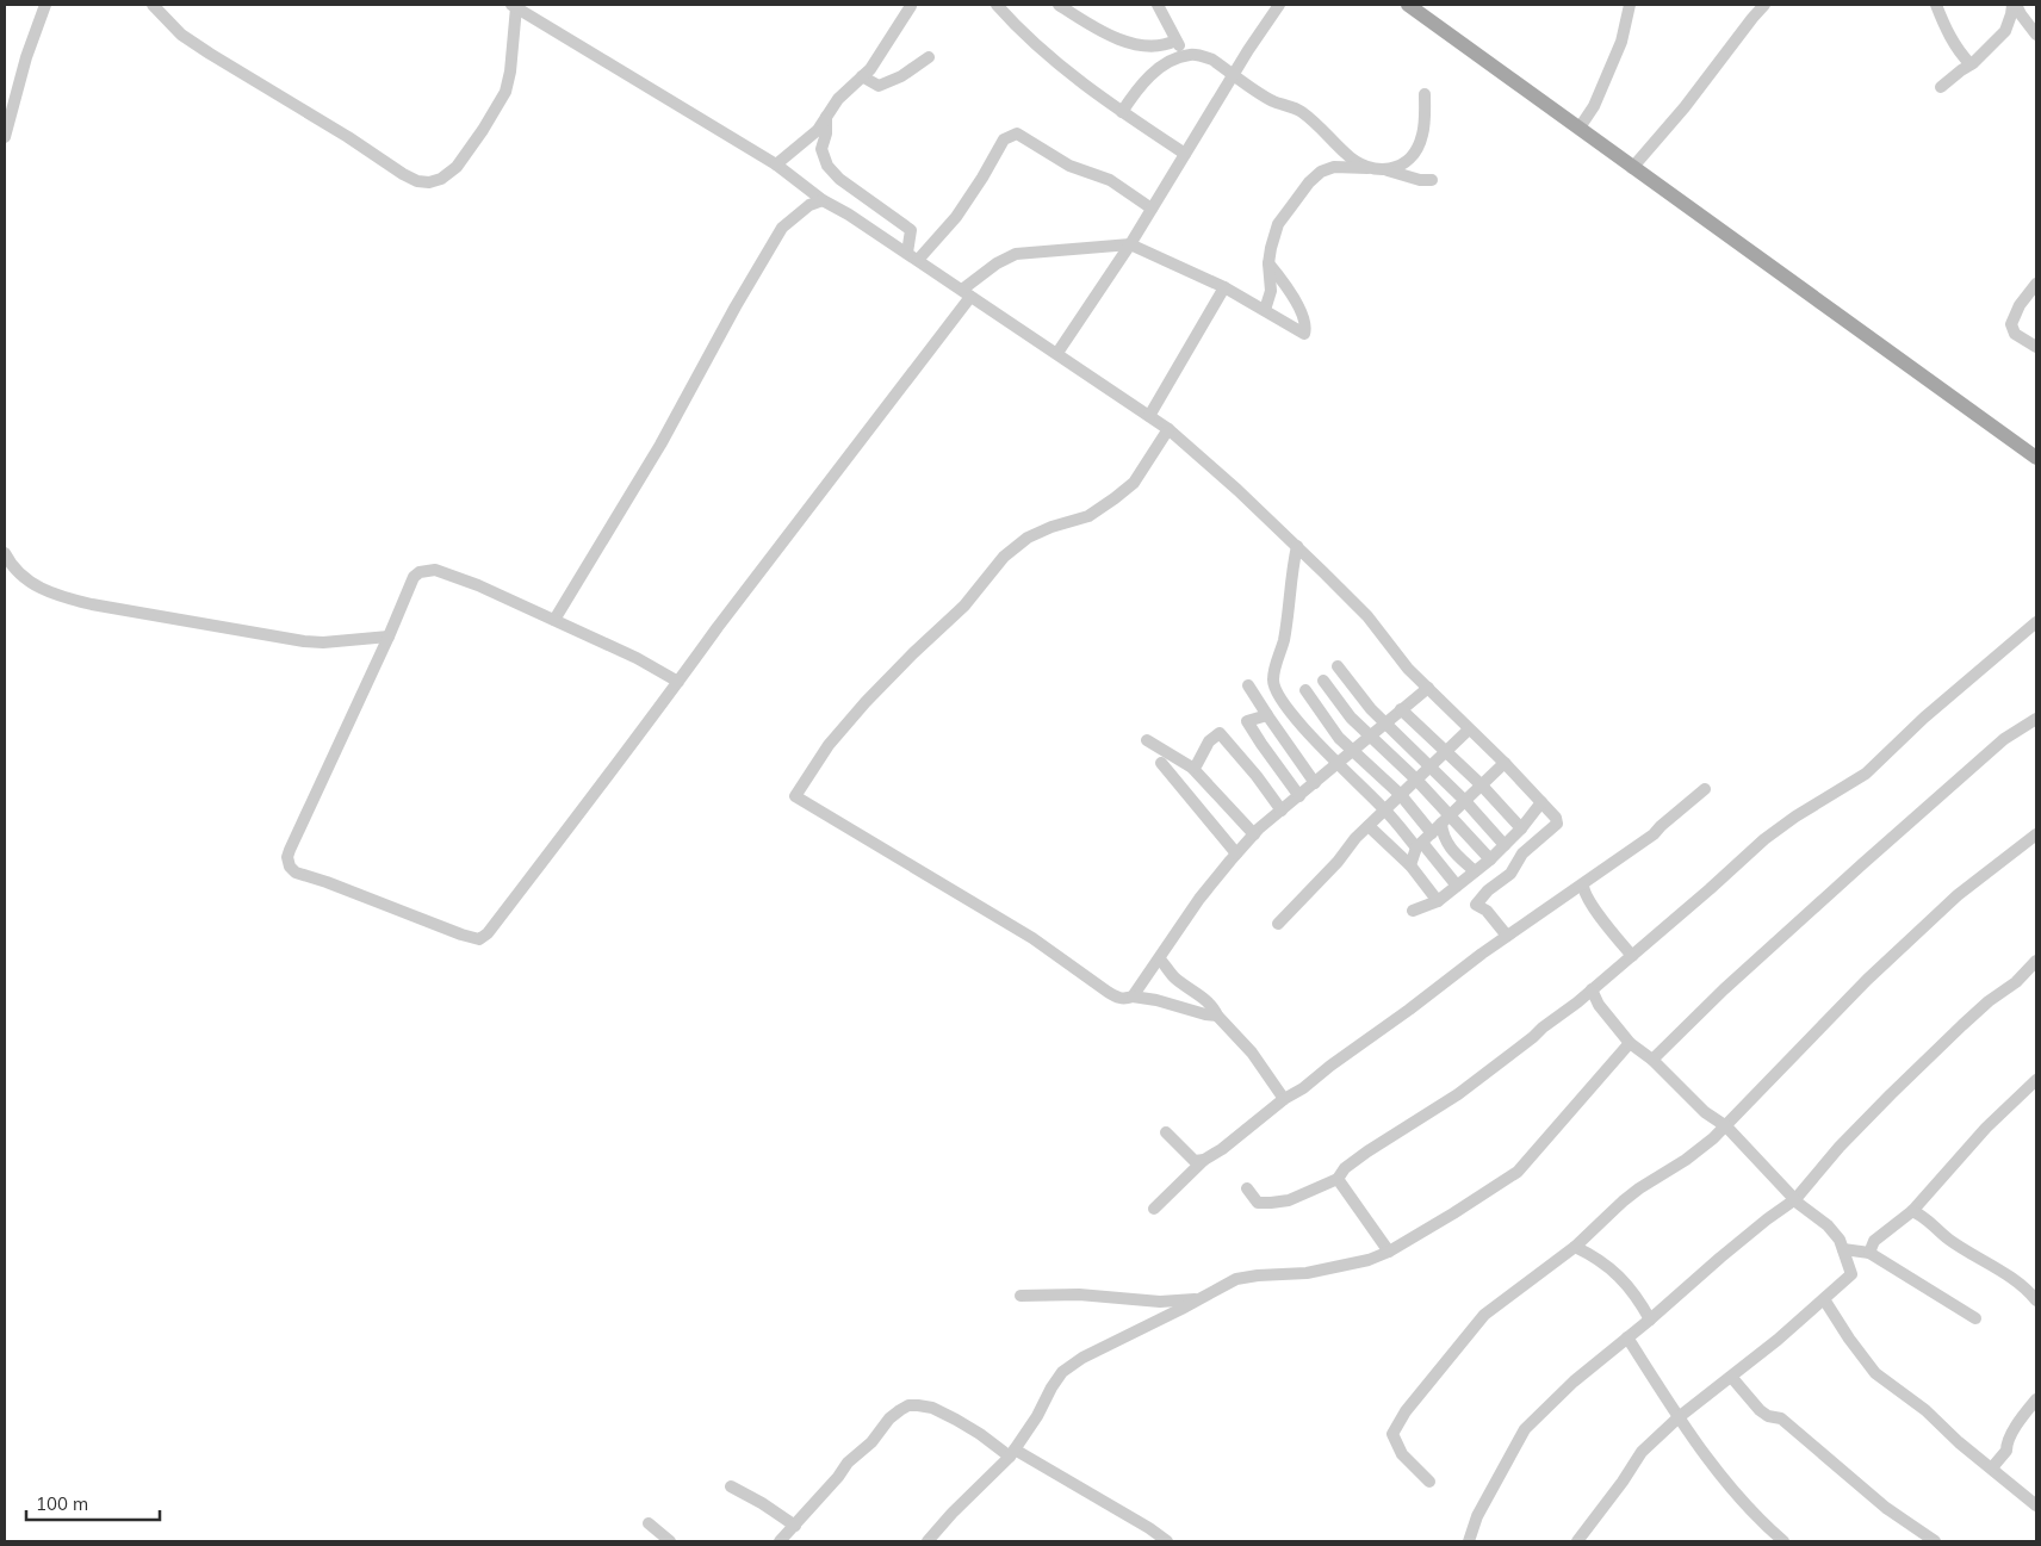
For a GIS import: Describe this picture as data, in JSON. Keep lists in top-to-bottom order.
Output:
{
  "scale_bar": "100 m"
}
